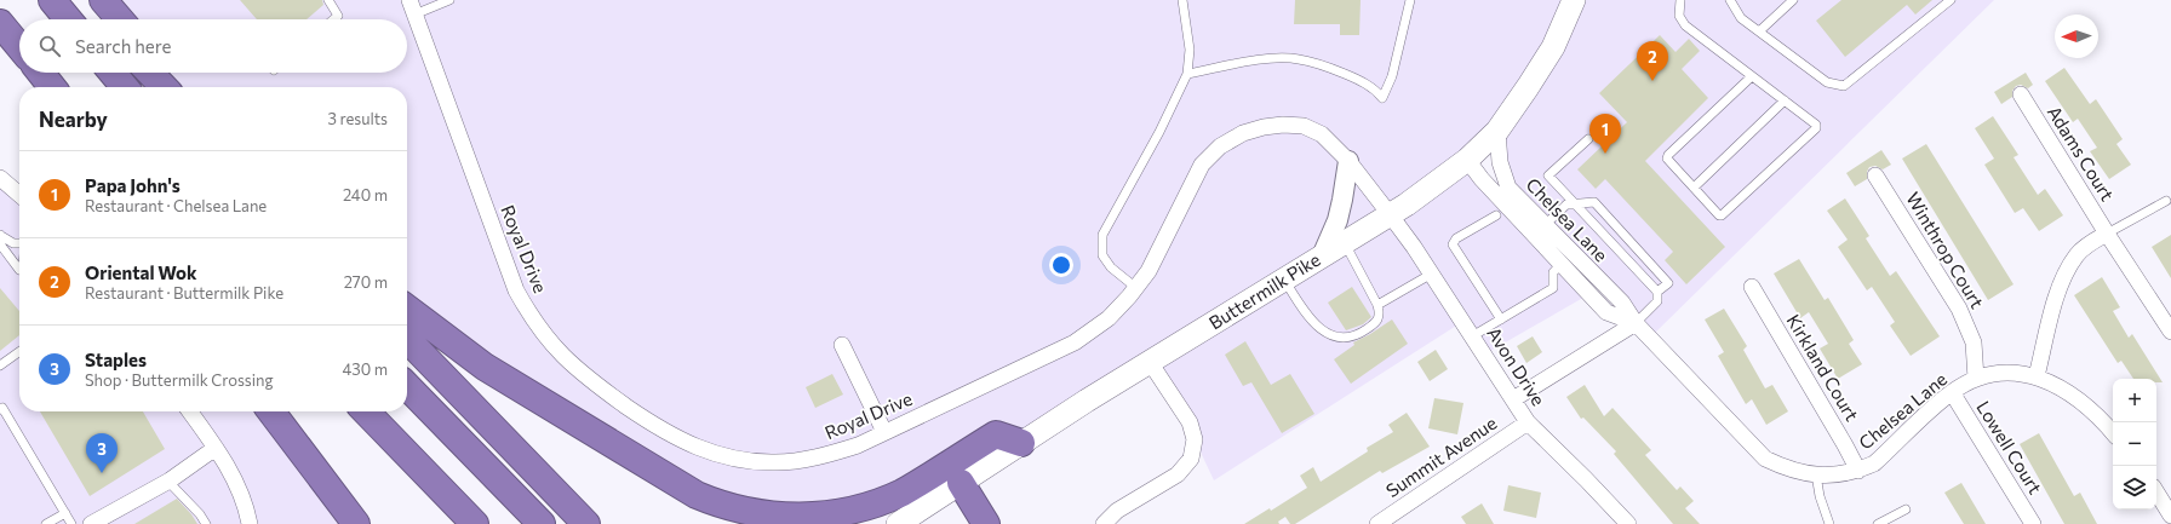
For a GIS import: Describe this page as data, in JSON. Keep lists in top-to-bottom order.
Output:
{
  "streets": {
    "main road": ["Buttermilk Pike"],
    "street": [
      "Adams Court",
      "Chelsea Lane",
      "Royal Drive",
      "Winthrop Court",
      "Avon Drive",
      "Kirkland Court",
      "Lowell Court",
      "Summit Avenue"
    ]
  },
  "crossings": [
    ["Chelsea Lane", "Winthrop Court"],
    ["Chelsea Lane", "Buttermilk Pike"],
    ["Chelsea Lane", "Kirkland Court"],
    ["Chelsea Lane", "Lowell Court"],
    ["Royal Drive", "Buttermilk Pike"],
    ["Royal Drive", "Avon Drive"],
    ["Buttermilk Pike", "Avon Drive"],
    ["Avon Drive", "Summit Avenue"]
  ],
  "north": "left",
  "page": {
    "search": "Search here",
    "pins": ["2", "1", "3"],
    "heading": ["Nearby", "3 results"],
    "list": [
      {
        "mark": "1",
        "name": "Papa John's",
        "note": "Restaurant · Chelsea Lane",
        "value": "240 m"
      },
      {
        "mark": "2",
        "name": "Oriental Wok",
        "note": "Restaurant · Buttermilk Pike",
        "value": "270 m"
      },
      {
        "mark": "3",
        "name": "Staples",
        "note": "Shop · Buttermilk Crossing",
        "value": "430 m"
      }
    ],
    "map_buttons": ["+", "−"]
  }
}
